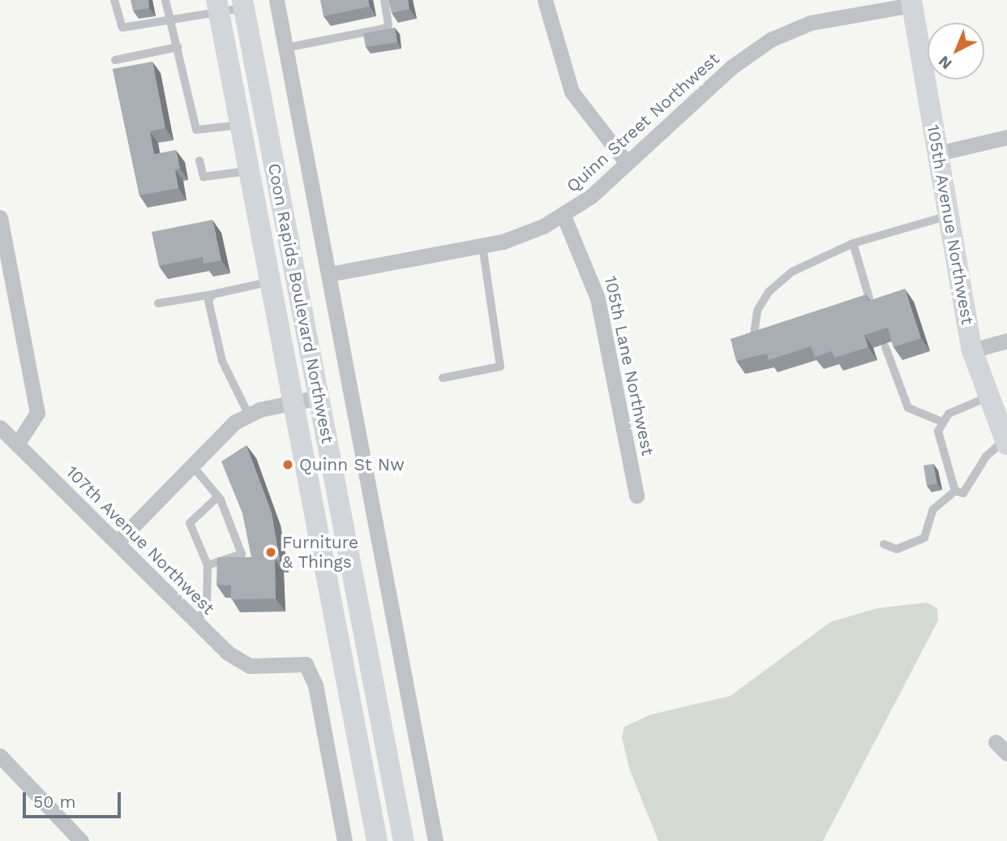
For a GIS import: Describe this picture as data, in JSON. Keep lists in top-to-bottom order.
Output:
{
  "streets": {
    "main road": ["105th Avenue Northwest", "Coon Rapids Boulevard Northwest"],
    "street": ["Quinn Street Northwest", "105th Lane Northwest", "107th Avenue Northwest"]
  },
  "crossings": [
    ["Quinn Street Northwest", "105th Avenue Northwest"],
    ["Quinn Street Northwest", "105th Lane Northwest"]
  ],
  "places": ["Quinn St Nw", "Furniture & Things"],
  "scale_bar": "50 m",
  "north": "bottom left"
}
